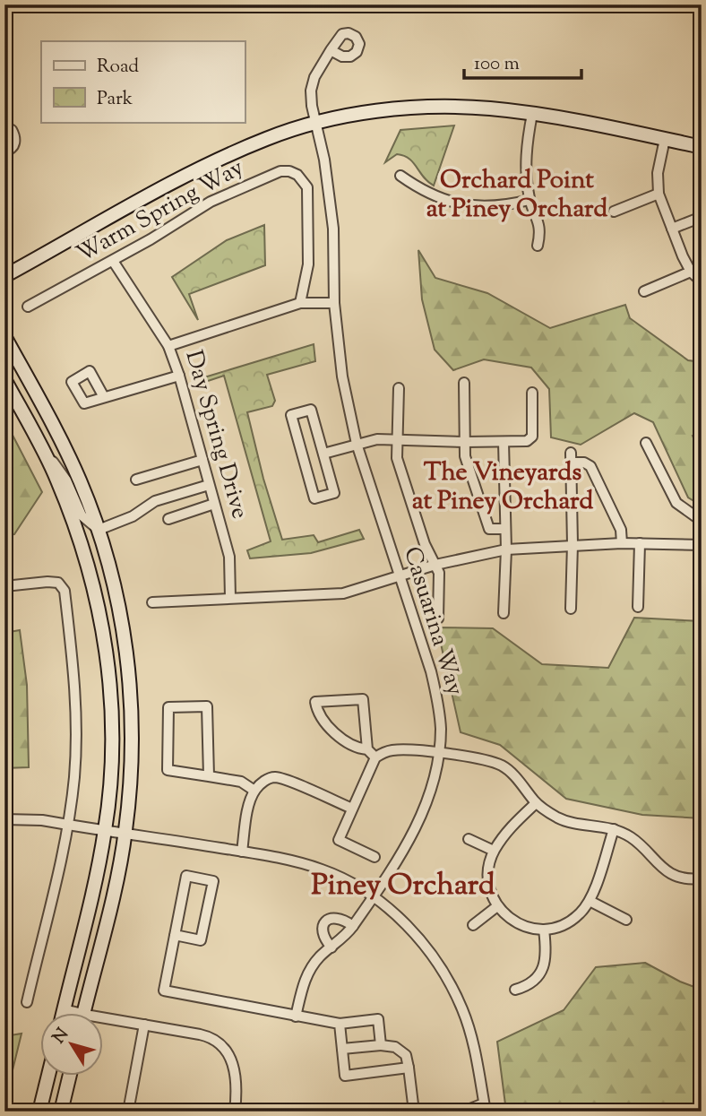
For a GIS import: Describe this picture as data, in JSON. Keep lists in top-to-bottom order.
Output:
{
  "streets": {
    "street": ["Warm Spring Way", "Day Spring Drive", "Casuarina Way"]
  },
  "crossings": [
    ["Warm Spring Way", "Day Spring Drive"]
  ],
  "districts": ["Orchard Point at Piney Orchard", "The Vineyards at Piney Orchard", "Piney Orchard"],
  "legend": ["Road", "Park"],
  "scale_bar": "100 m",
  "north": "top left"
}
